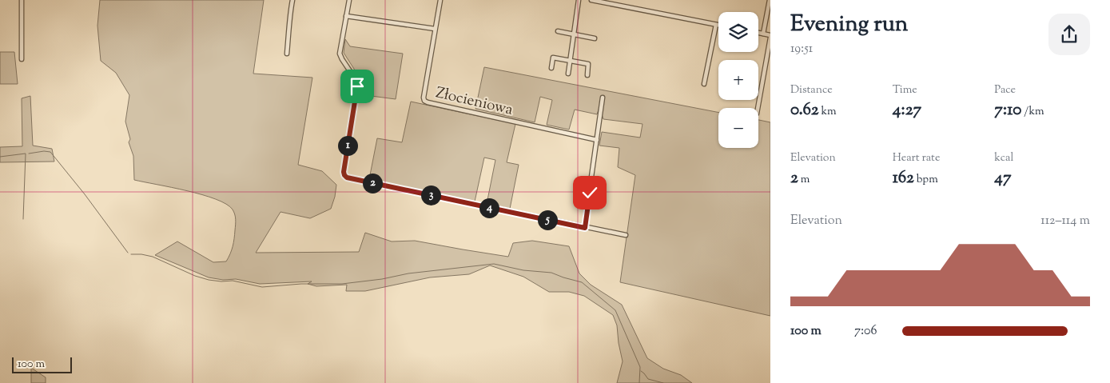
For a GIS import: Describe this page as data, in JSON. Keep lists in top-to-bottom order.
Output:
{
  "streets": {
    "street": ["Złocieniowa"]
  },
  "scale_bar": "100 m",
  "page": {
    "heading": ["Evening run", "19:51"],
    "map_buttons": ["+", "−"],
    "stats": [
      ["Distance", "0.62 km"],
      ["Time", "4:27"],
      ["Pace", "7:10 /km"],
      ["Elevation", "2 m"],
      ["Heart rate", "162 bpm"],
      ["kcal", "47"]
    ],
    "pins": [
      "1",
      "2",
      "3",
      "4",
      "5"
    ],
    "chart": ["Elevation", "112–114 m"],
    "list": [
      {
        "name": "100 m",
        "note": "7:06"
      }
    ],
    "scale": "100 m"
  }
}
